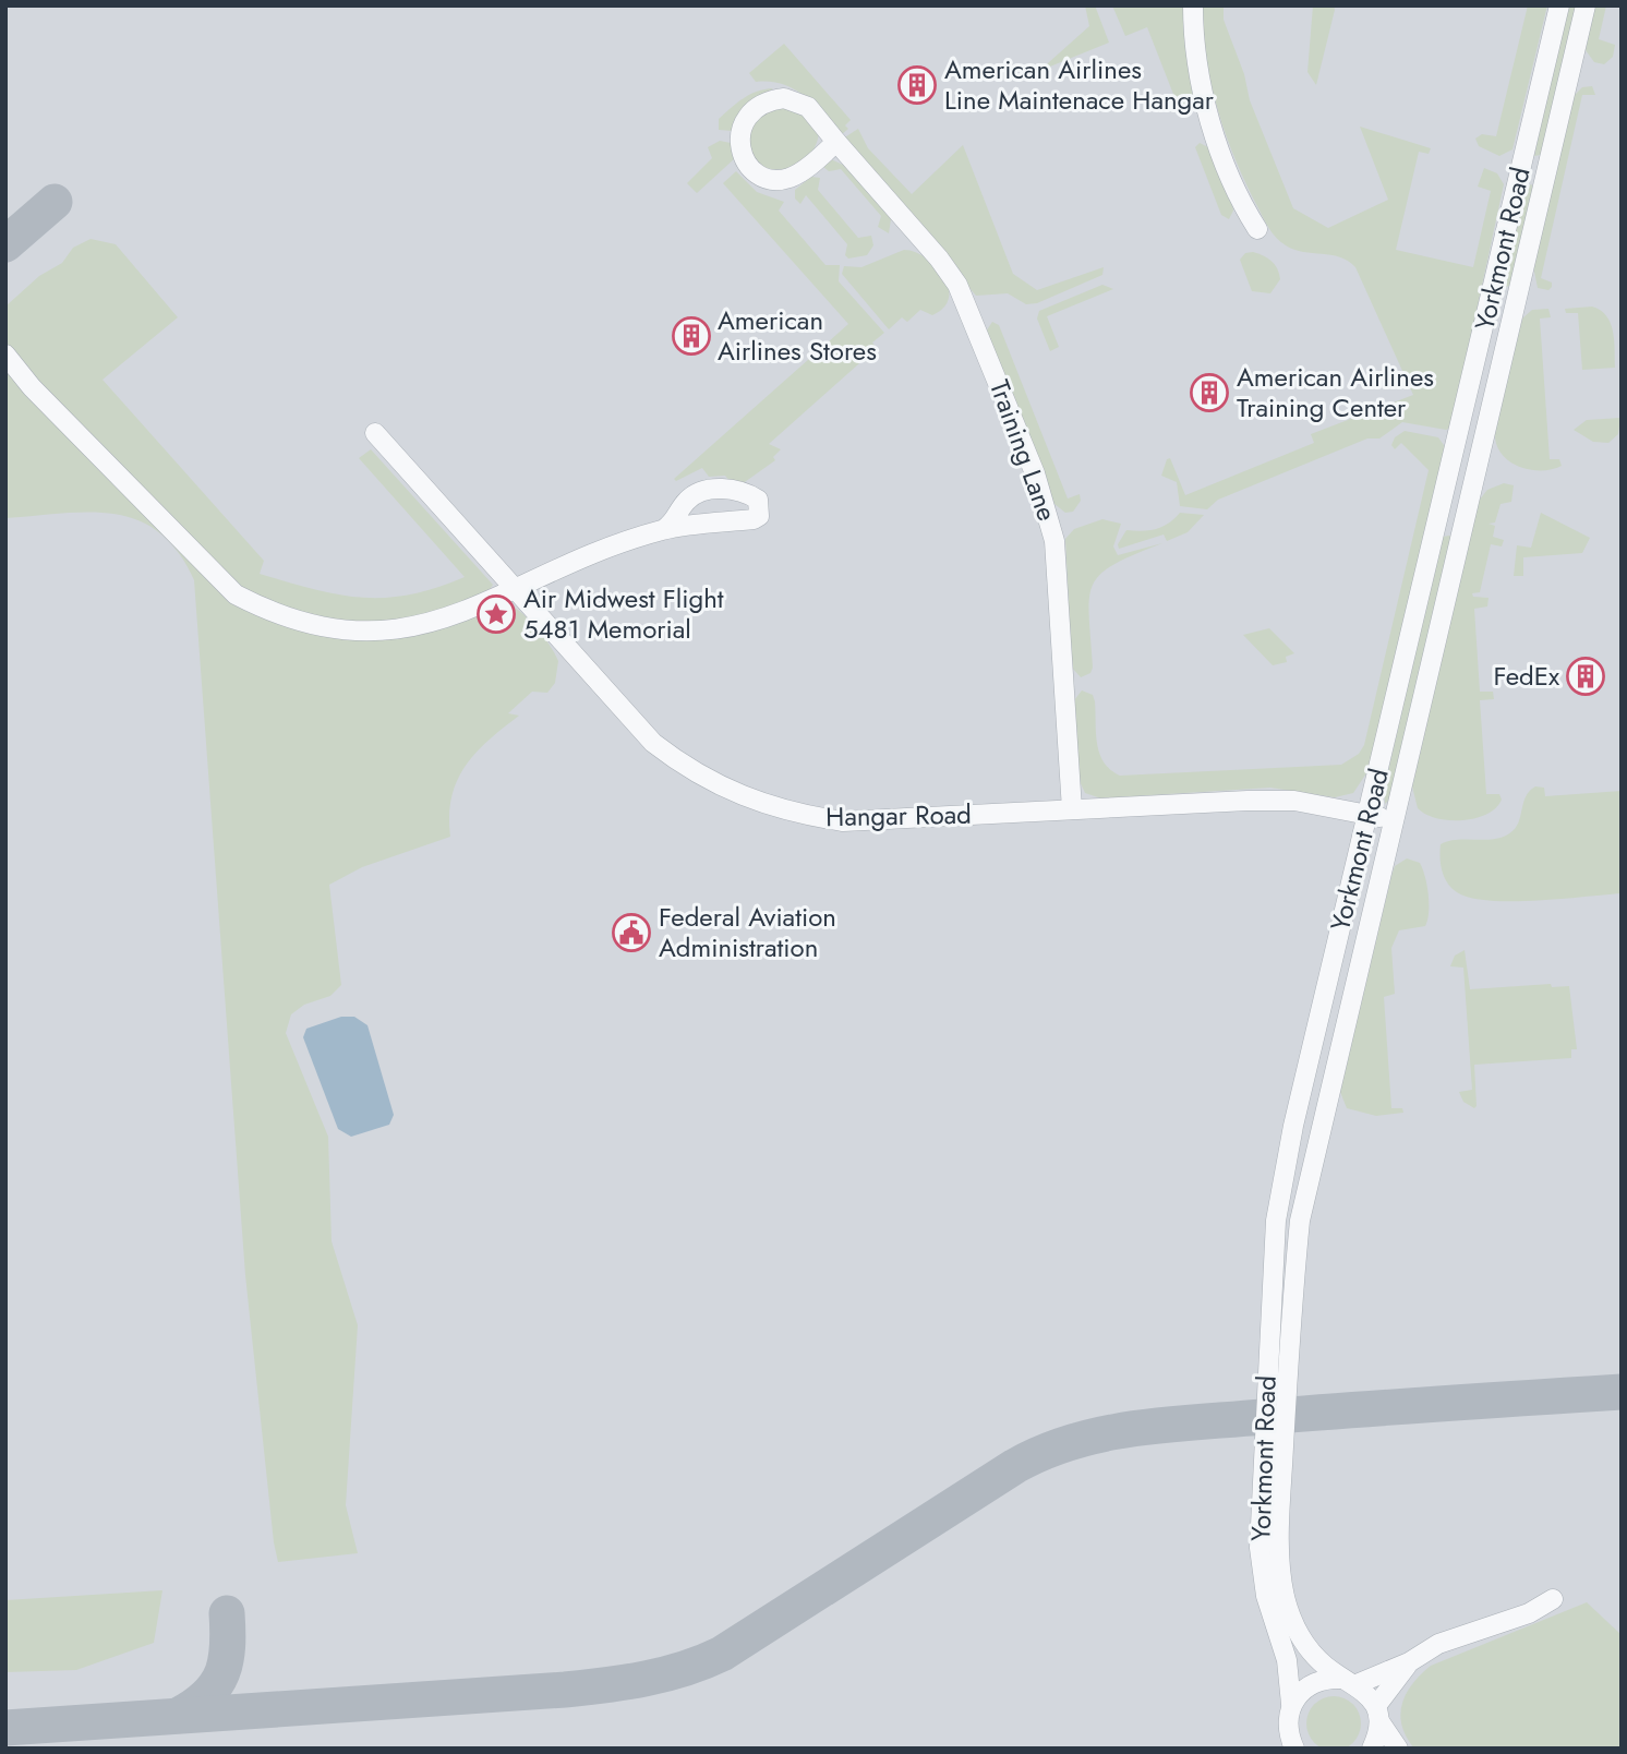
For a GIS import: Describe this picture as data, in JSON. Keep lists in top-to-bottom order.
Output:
{
  "streets": {
    "street": ["Yorkmont Road", "Training Lane", "Hangar Road"]
  },
  "crossings": [
    ["Yorkmont Road", "Hangar Road"],
    ["Training Lane", "Hangar Road"]
  ],
  "places": {
    "building": [
      "American Airlines Line Maintenace Hangar",
      "American Airlines Stores",
      "American Airlines Training Center",
      "FedEx"
    ],
    "place": ["Air Midwest Flight 5481 Memorial"],
    "public building": ["Federal Aviation Administration"]
  }
}
